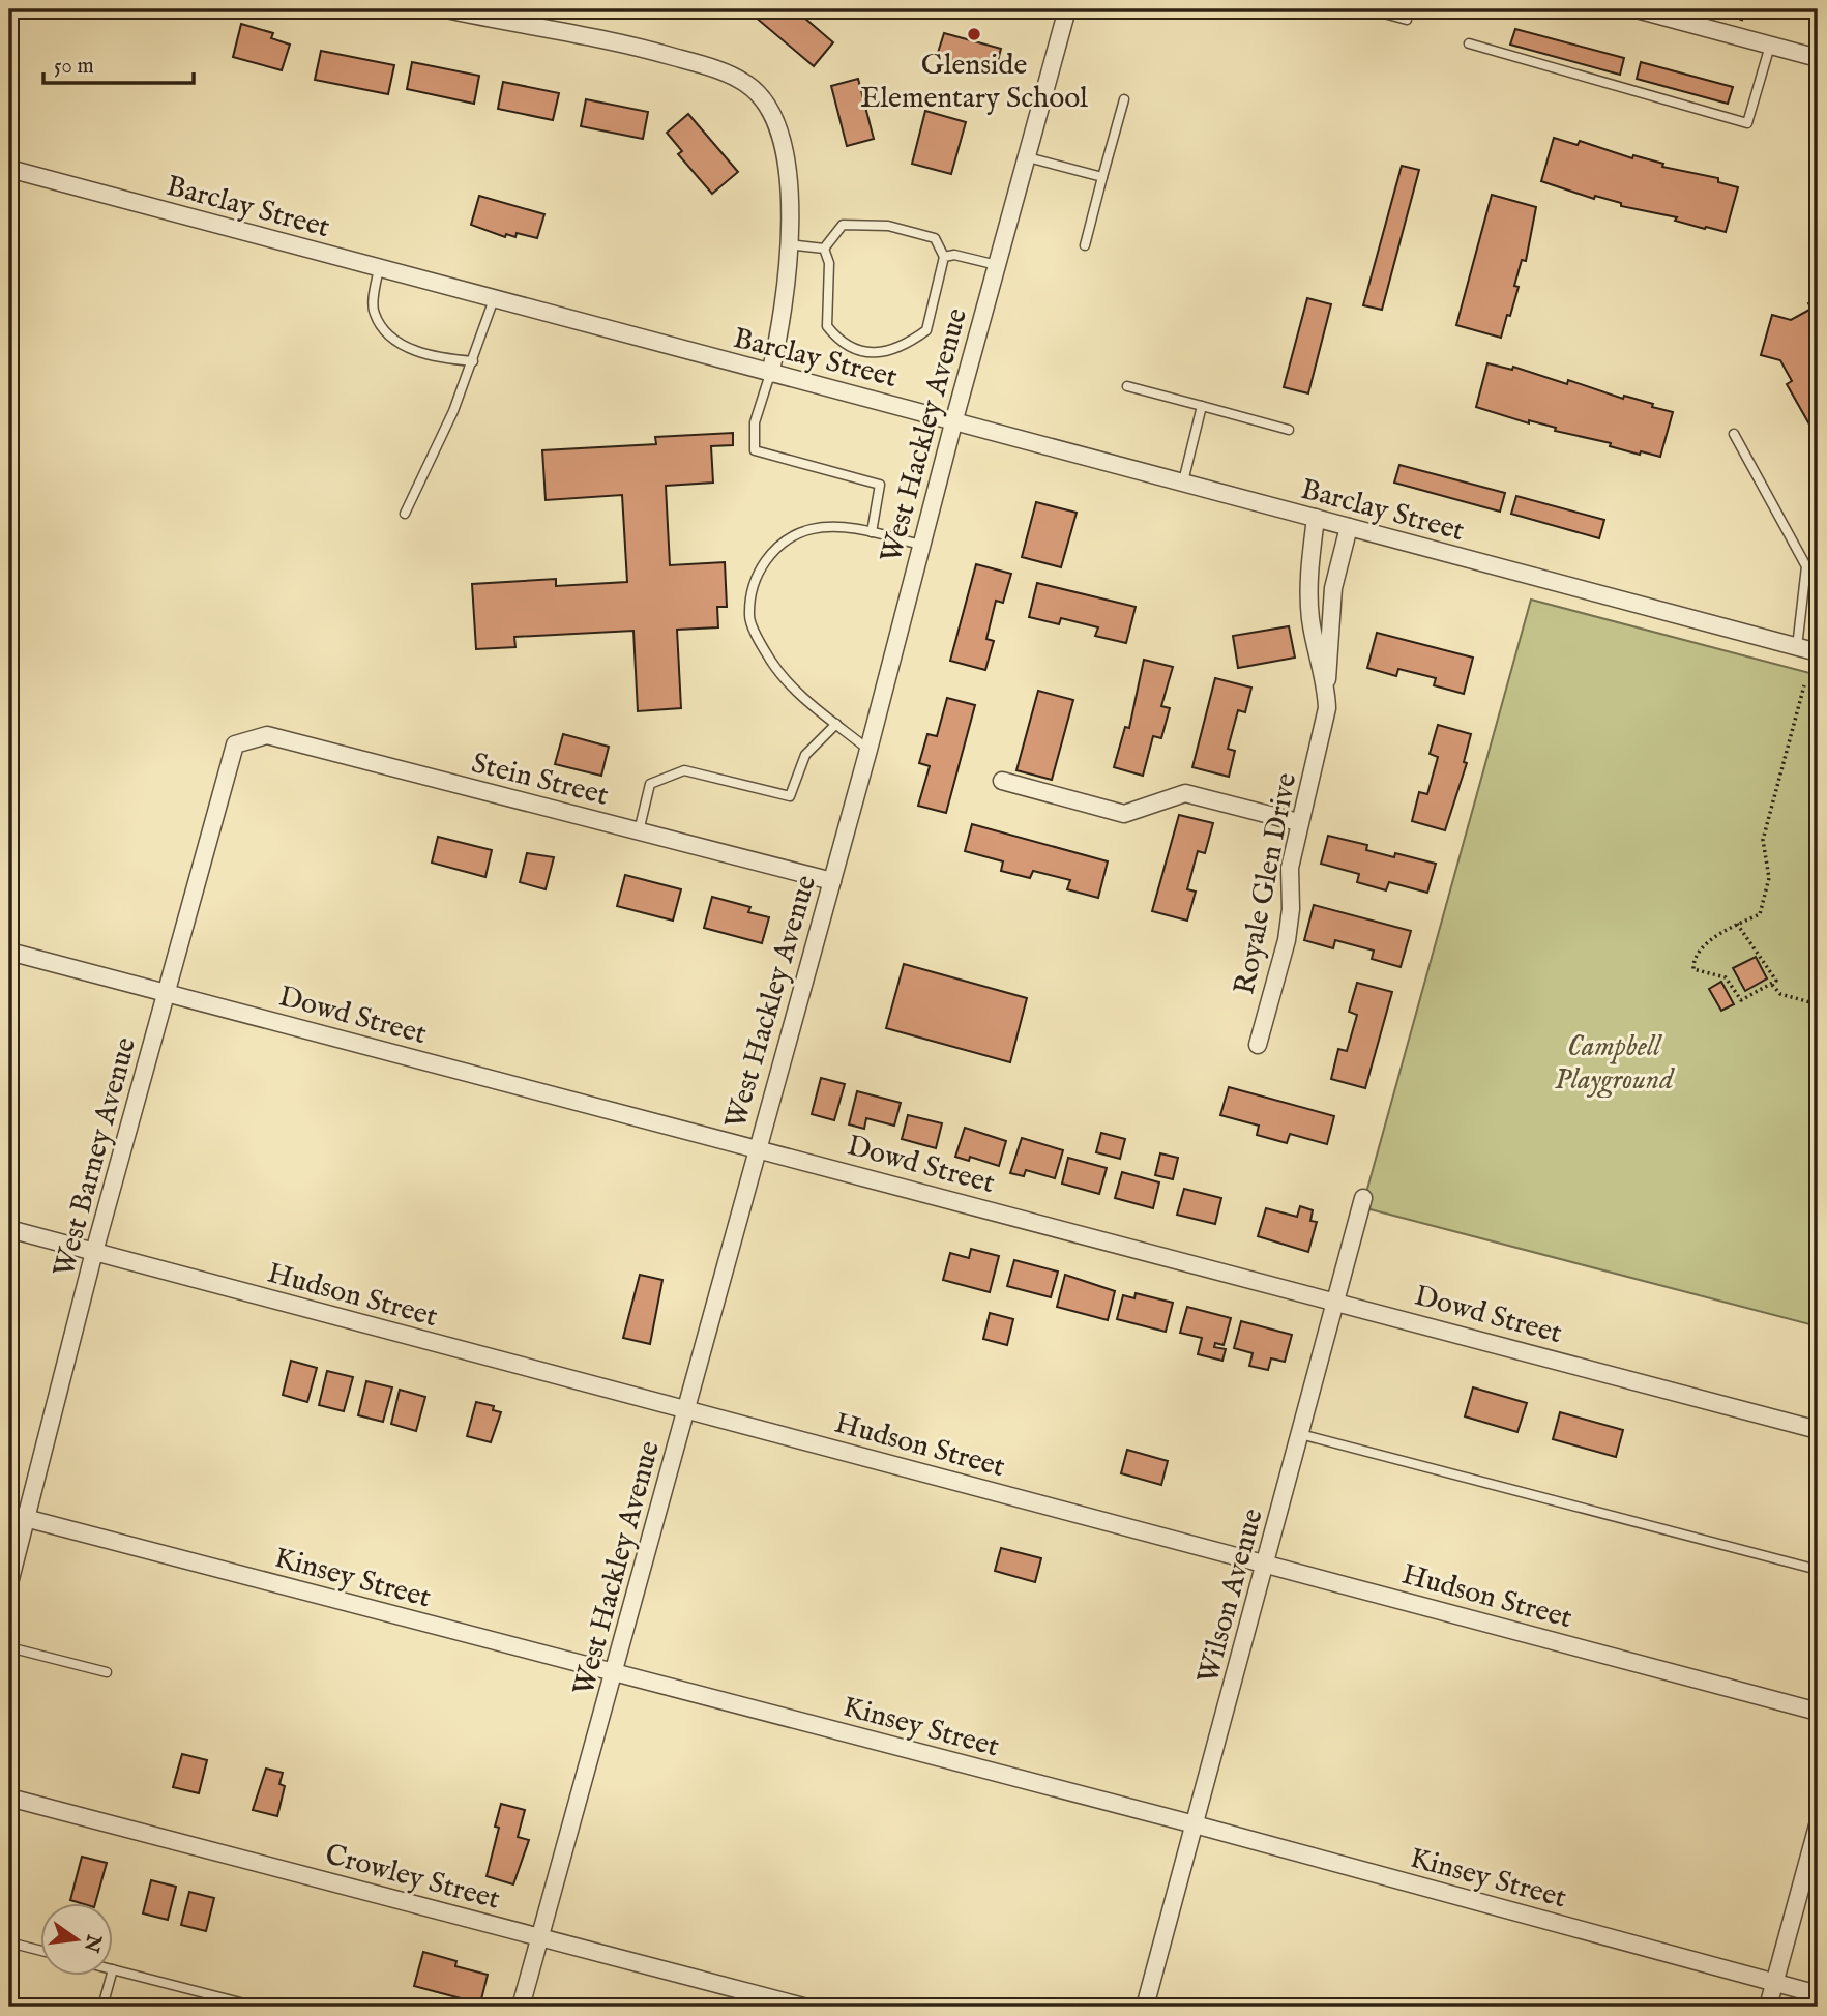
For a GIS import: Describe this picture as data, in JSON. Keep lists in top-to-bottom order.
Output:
{
  "streets": {
    "street": [
      "Barclay Street",
      "West Hackley Avenue",
      "Stein Street",
      "Royale Glen Drive",
      "Dowd Street",
      "West Barney Avenue",
      "Hudson Street",
      "Kinsey Street",
      "Wilson Avenue",
      "Crowley Street"
    ]
  },
  "crossings": [
    ["Barclay Street", "West Hackley Avenue"],
    ["Barclay Street", "Royale Glen Drive"],
    ["West Hackley Avenue", "Stein Street"],
    ["West Hackley Avenue", "Dowd Street"],
    ["West Hackley Avenue", "Hudson Street"],
    ["West Hackley Avenue", "Kinsey Street"],
    ["West Hackley Avenue", "Crowley Street"],
    ["Stein Street", "West Barney Avenue"],
    ["Dowd Street", "West Barney Avenue"],
    ["Dowd Street", "Wilson Avenue"],
    ["West Barney Avenue", "Hudson Street"],
    ["West Barney Avenue", "Kinsey Street"],
    ["Hudson Street", "Wilson Avenue"],
    ["Kinsey Street", "Wilson Avenue"]
  ],
  "parks": ["Campbell Playground"],
  "places": ["Glenside Elementary School"],
  "scale_bar": "50 m",
  "north": "right"
}
